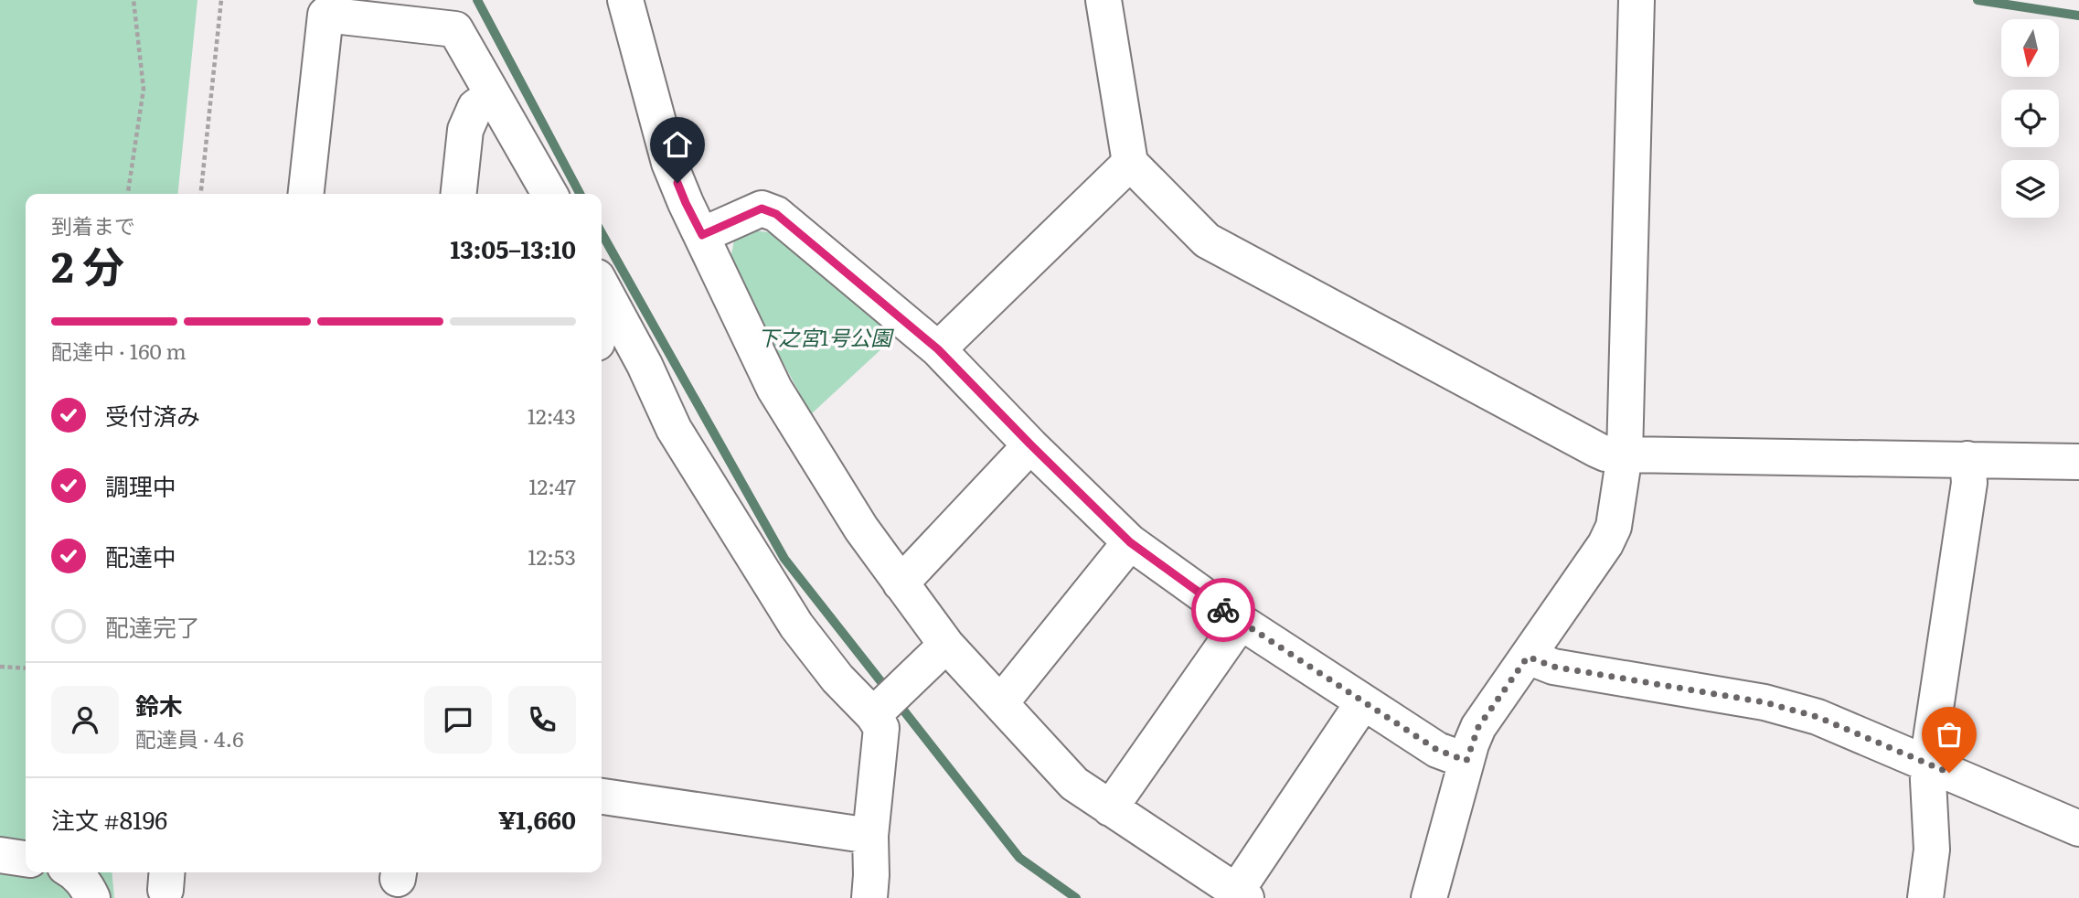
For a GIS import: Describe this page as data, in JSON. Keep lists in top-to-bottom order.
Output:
{
  "parks": ["下之宮1号公園"],
  "north": "bottom",
  "page": {
    "heading": ["2 分", "到着まで", "13:05–13:10"],
    "panel": [
      "鈴木",
      "配達員 · 4.6",
      "注文 #8196",
      "¥1,660"
    ],
    "bar": "配達中 · 160 m",
    "list": [
      ["受付済み", "12:43"],
      ["調理中", "12:47"],
      ["配達中", "12:53"],
      "配達完了"
    ]
  }
}
